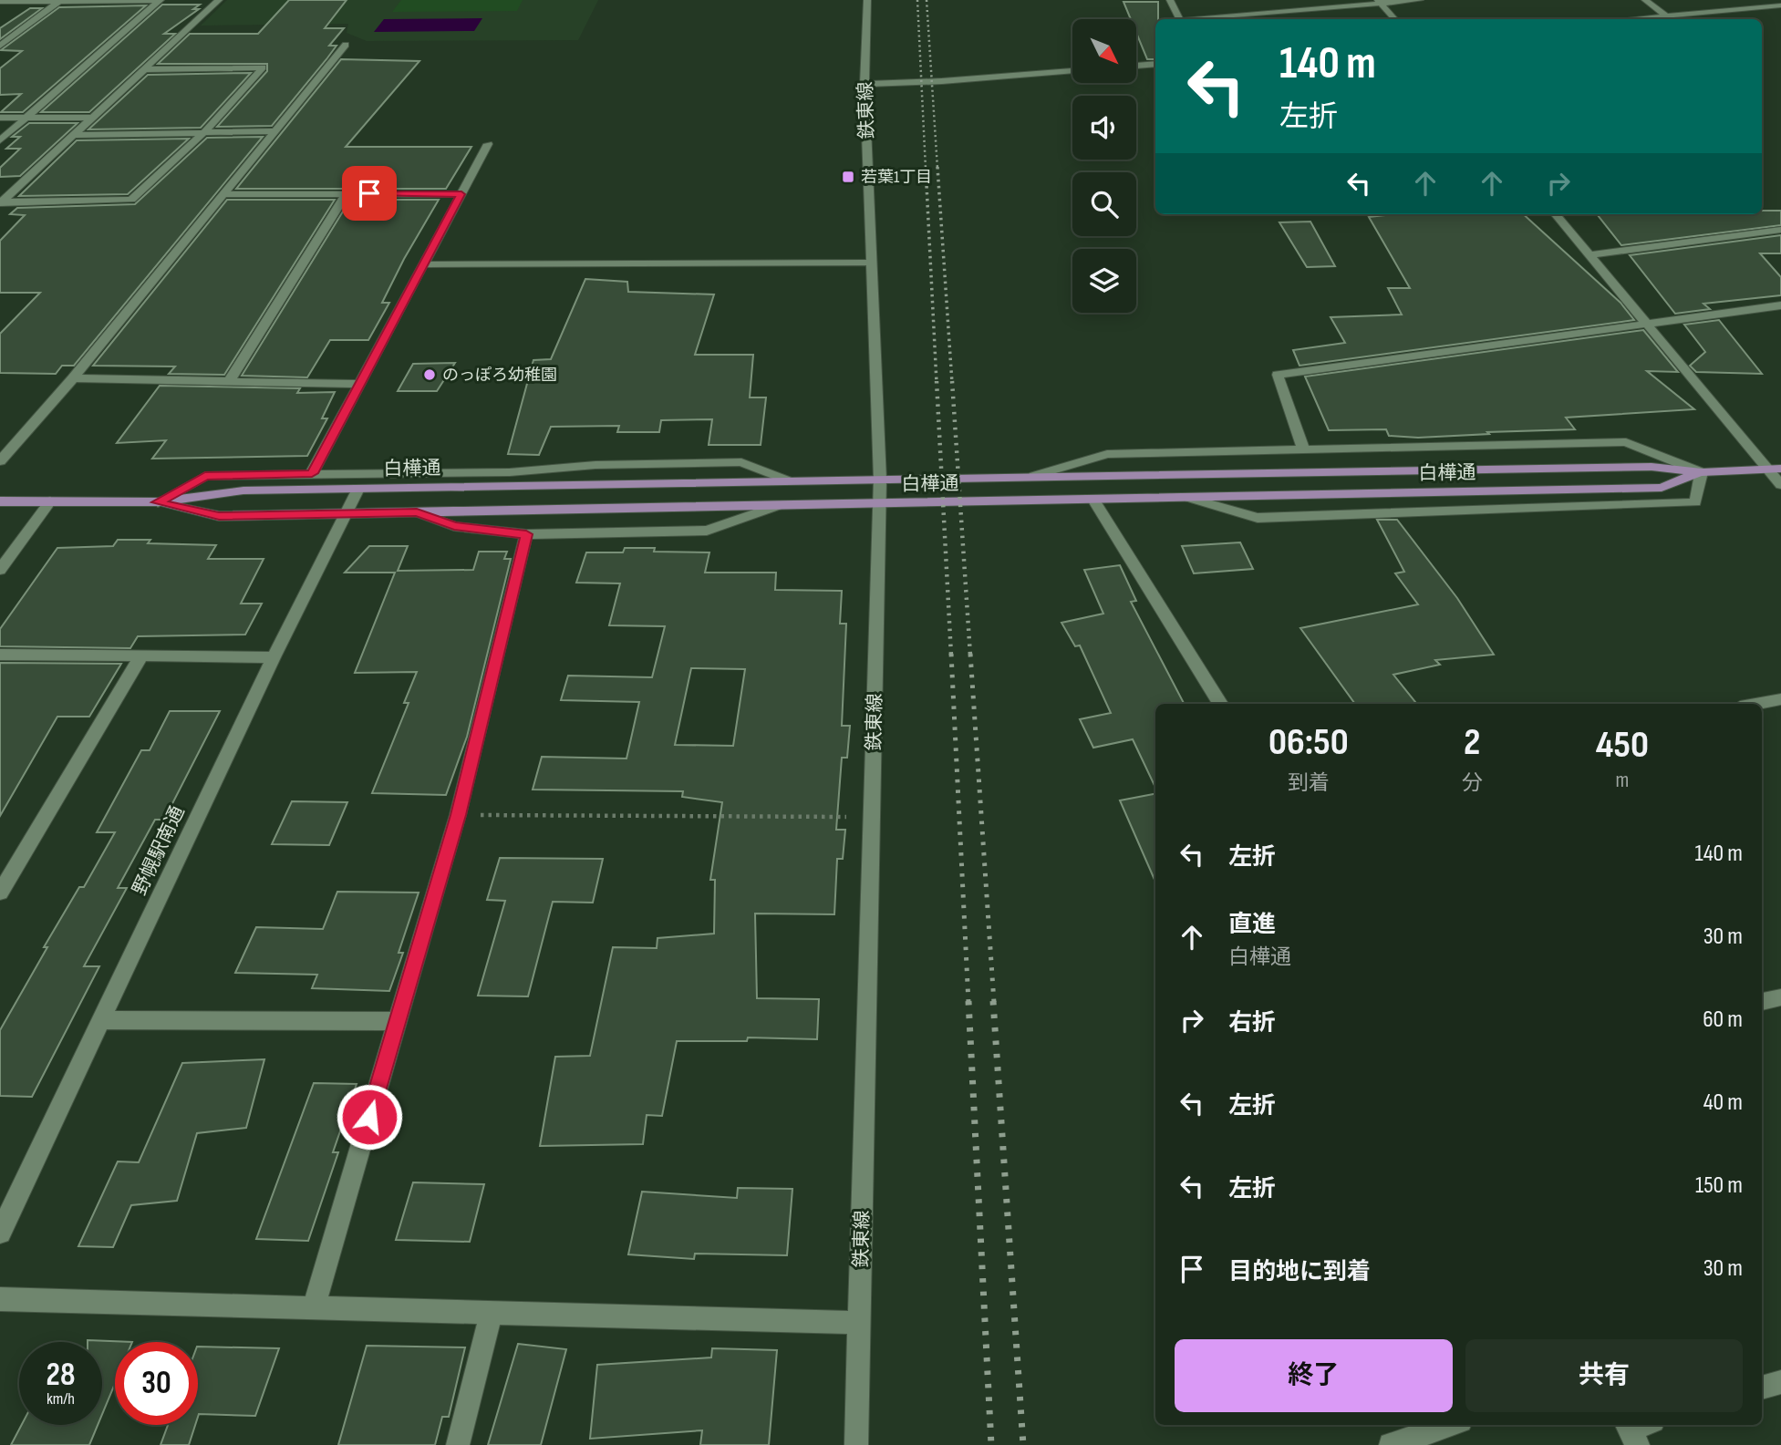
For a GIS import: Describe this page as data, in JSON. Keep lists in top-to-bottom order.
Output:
{
  "streets": {
    "main road": ["白樺通"],
    "street": ["鉄東線", "野幌駅南通"]
  },
  "crossings": [
    ["鉄東線", "白樺通"],
    ["白樺通", "野幌駅南通"]
  ],
  "places": {
    "transit": ["若葉1丁目"],
    "other": ["のっぽろ幼稚園"]
  },
  "north": "bottom right",
  "page": {
    "turn": ["140 m", "左折"],
    "eta": [
      "06:50",
      "到着",
      "2",
      "分",
      "450",
      "m"
    ],
    "list": [
      {
        "name": "左折",
        "value": "140 m"
      },
      {
        "name": "直進",
        "note": "白樺通",
        "value": "30 m"
      },
      {
        "name": "右折",
        "value": "60 m"
      },
      {
        "name": "左折",
        "value": "40 m"
      },
      {
        "name": "左折",
        "value": "150 m"
      },
      {
        "name": "目的地に到着",
        "value": "30 m"
      }
    ],
    "buttons": ["終了", "共有"],
    "speed": "28 km/h",
    "limit": "30"
  }
}
